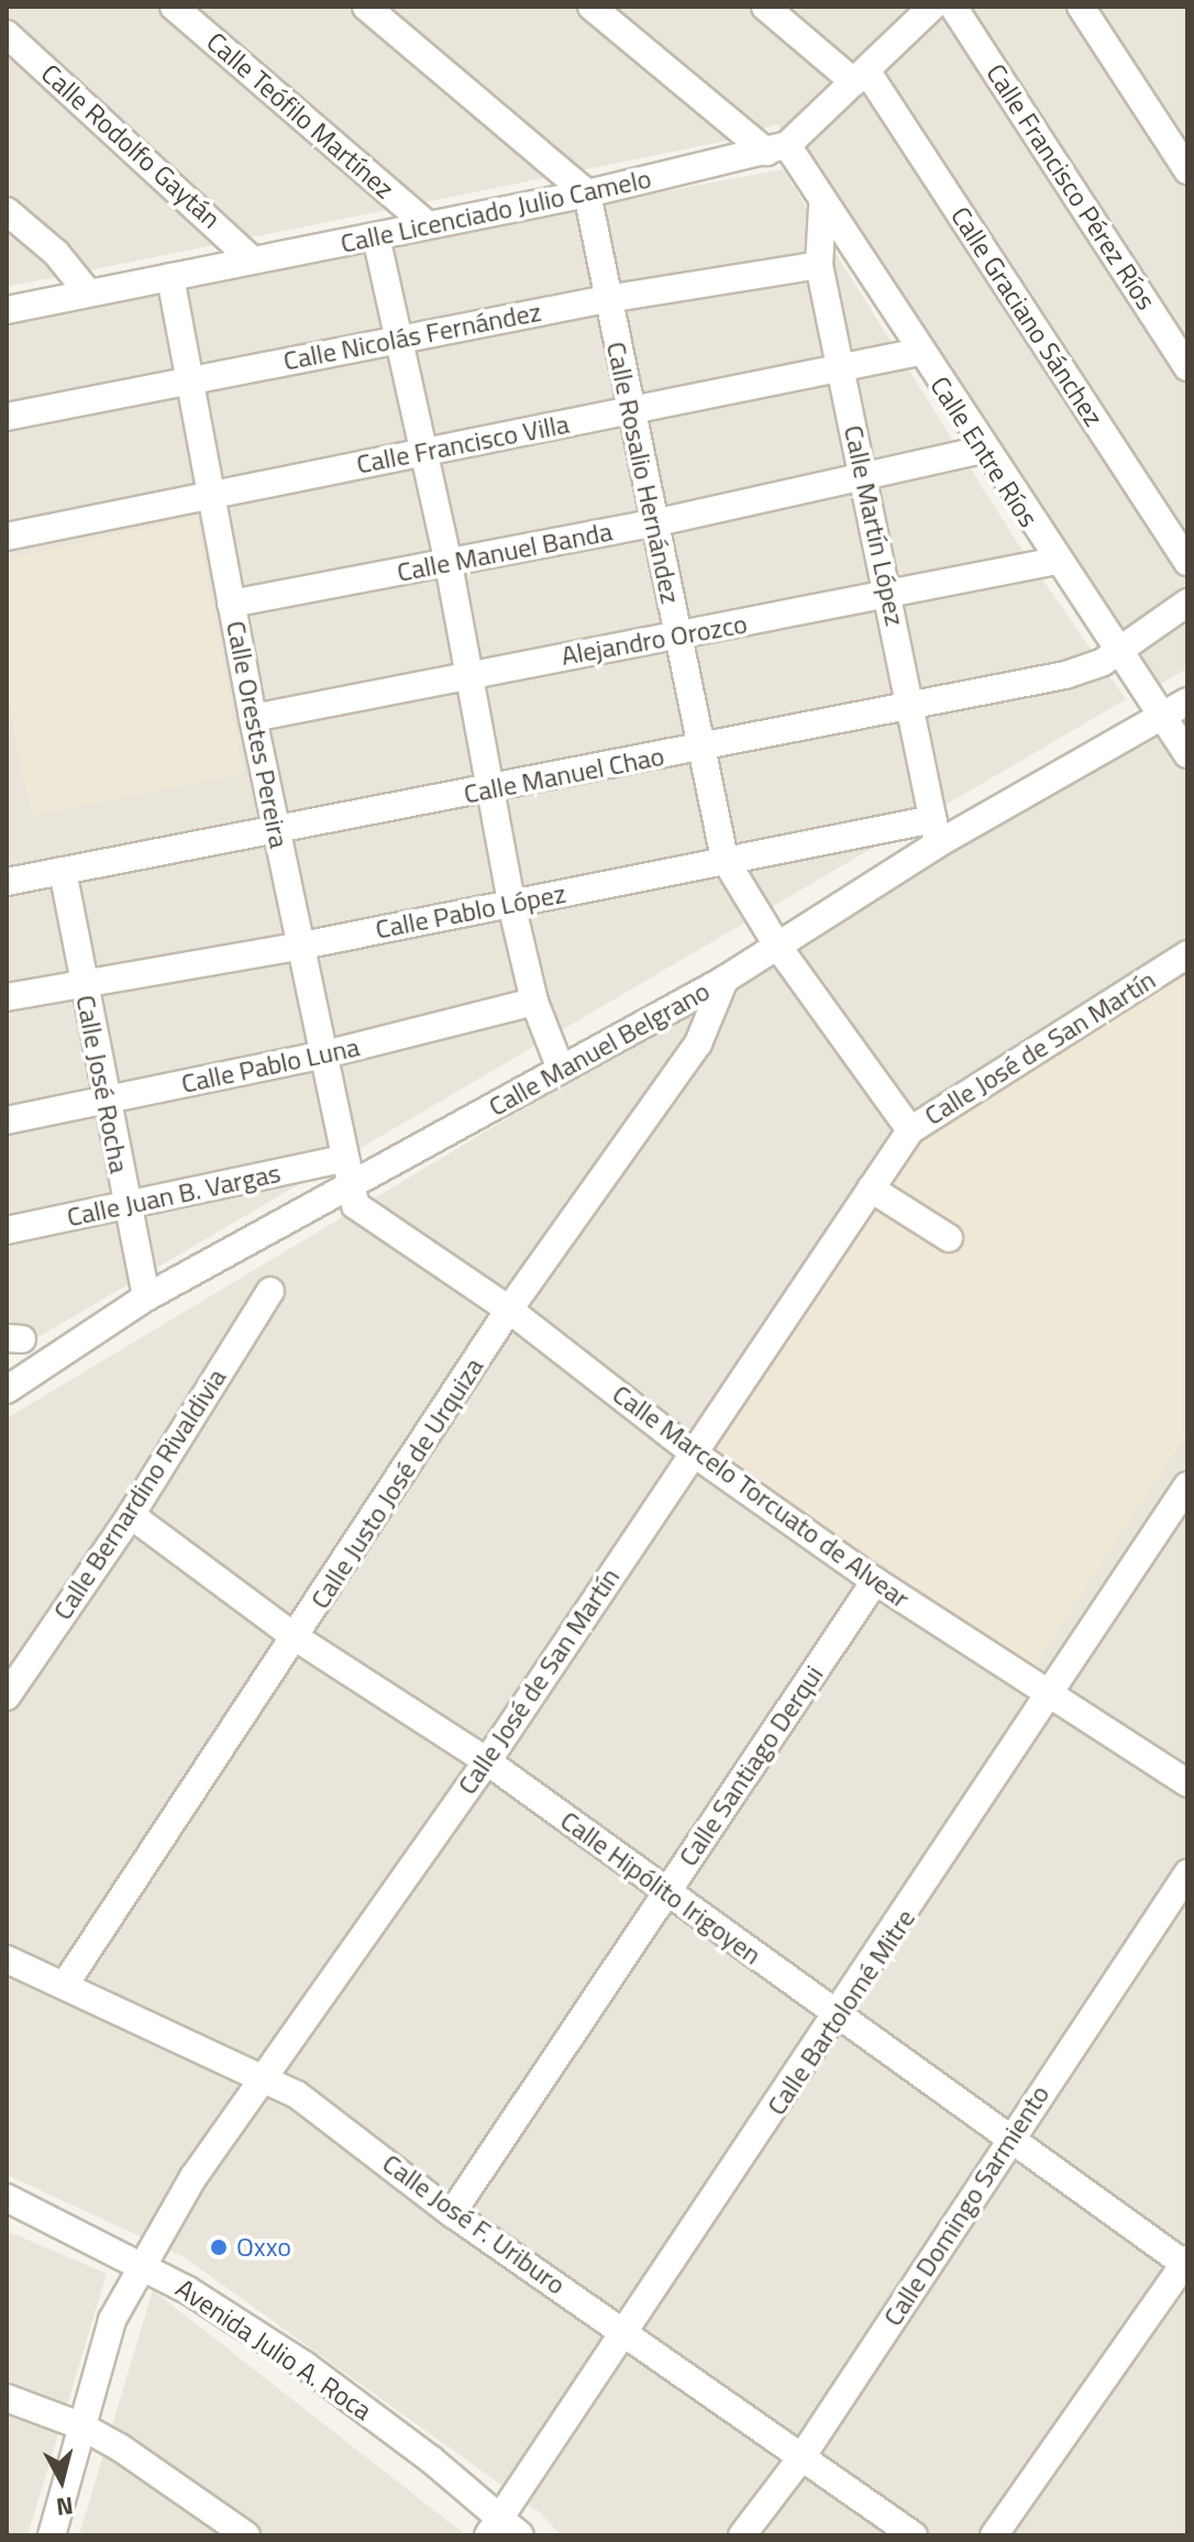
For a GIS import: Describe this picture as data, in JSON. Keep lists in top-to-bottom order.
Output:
{
  "streets": {
    "street": [
      "Calle Teófilo Martínez",
      "Calle Rodolfo Gaytán",
      "Calle Francisco Pérez Ríos",
      "Calle Licenciado Julio Camelo",
      "Calle Graciano Sánchez",
      "Calle Nicolás Fernández",
      "Calle Francisco Villa",
      "Calle Entre Ríos",
      "Calle Rosalio Hernández",
      "Calle Martín López",
      "Calle Manuel Banda",
      "Alejandro Orozco",
      "Calle Orestes Pereira",
      "Calle Manuel Chao",
      "Calle Pablo López",
      "Calle José de San Martín",
      "Calle Manuel Belgrano",
      "Calle Pablo Luna",
      "Calle José Rocha",
      "Calle Juan B. Vargas",
      "Calle Justo José de Urquiza",
      "Calle Bernardino Rivaldivia",
      "Calle Marcelo Torcuato de Alvear",
      "Calle Santiago Derqui",
      "Calle Hipólito Irigoyen",
      "Calle Bartolomé Mitre",
      "Calle Domingo Sarmiento",
      "Calle José F. Uriburo",
      "Avenida Julio A. Roca"
    ]
  },
  "crossings": [
    ["Calle Teófilo Martínez", "Calle Licenciado Julio Camelo"],
    ["Calle Rodolfo Gaytán", "Calle Licenciado Julio Camelo"],
    ["Calle Licenciado Julio Camelo", "Calle Graciano Sánchez"],
    ["Calle Licenciado Julio Camelo", "Calle Entre Ríos"],
    ["Calle Licenciado Julio Camelo", "Calle Rosalio Hernández"],
    ["Calle Licenciado Julio Camelo", "Calle Orestes Pereira"],
    ["Calle Nicolás Fernández", "Calle Rosalio Hernández"],
    ["Calle Nicolás Fernández", "Calle Martín López"],
    ["Calle Nicolás Fernández", "Calle Orestes Pereira"],
    ["Calle Francisco Villa", "Calle Entre Ríos"],
    ["Calle Francisco Villa", "Calle Rosalio Hernández"],
    ["Calle Francisco Villa", "Calle Martín López"],
    ["Calle Francisco Villa", "Calle Orestes Pereira"],
    ["Calle Entre Ríos", "Calle Martín López"],
    ["Calle Entre Ríos", "Calle Manuel Banda"],
    ["Calle Entre Ríos", "Alejandro Orozco"],
    ["Calle Entre Ríos", "Calle Manuel Chao"],
    ["Calle Entre Ríos", "Calle Manuel Belgrano"],
    ["Calle Rosalio Hernández", "Calle Manuel Banda"],
    ["Calle Rosalio Hernández", "Alejandro Orozco"],
    ["Calle Rosalio Hernández", "Calle Manuel Chao"],
    ["Calle Rosalio Hernández", "Calle Pablo López"],
    ["Calle Rosalio Hernández", "Calle José de San Martín"],
    ["Calle Rosalio Hernández", "Calle Manuel Belgrano"],
    ["Calle Martín López", "Calle Manuel Banda"],
    ["Calle Martín López", "Alejandro Orozco"],
    ["Calle Martín López", "Calle Manuel Chao"],
    ["Calle Martín López", "Calle Pablo López"],
    ["Calle Martín López", "Calle Manuel Belgrano"],
    ["Calle Manuel Banda", "Calle Orestes Pereira"],
    ["Alejandro Orozco", "Calle Orestes Pereira"],
    ["Calle Orestes Pereira", "Calle Manuel Chao"],
    ["Calle Orestes Pereira", "Calle Pablo López"],
    ["Calle Orestes Pereira", "Calle Manuel Belgrano"],
    ["Calle Orestes Pereira", "Calle Pablo Luna"],
    ["Calle Orestes Pereira", "Calle Juan B. Vargas"],
    ["Calle Orestes Pereira", "Calle Marcelo Torcuato de Alvear"],
    ["Calle Manuel Chao", "Calle José Rocha"],
    ["Calle Pablo López", "Calle Manuel Belgrano"],
    ["Calle Pablo López", "Calle José Rocha"],
    ["Calle José de San Martín", "Calle Marcelo Torcuato de Alvear"],
    ["Calle José de San Martín", "Calle Hipólito Irigoyen"],
    ["Calle José de San Martín", "Calle José F. Uriburo"],
    ["Calle José de San Martín", "Avenida Julio A. Roca"],
    ["Calle Manuel Belgrano", "Calle José Rocha"],
    ["Calle Manuel Belgrano", "Calle Justo José de Urquiza"],
    ["Calle Manuel Belgrano", "Calle Marcelo Torcuato de Alvear"],
    ["Calle Pablo Luna", "Calle José Rocha"],
    ["Calle José Rocha", "Calle Juan B. Vargas"],
    ["Calle Justo José de Urquiza", "Calle Marcelo Torcuato de Alvear"],
    ["Calle Justo José de Urquiza", "Calle Hipólito Irigoyen"],
    ["Calle Justo José de Urquiza", "Calle José F. Uriburo"],
    ["Calle Bernardino Rivaldivia", "Calle Hipólito Irigoyen"],
    ["Calle Marcelo Torcuato de Alvear", "Calle Santiago Derqui"],
    ["Calle Marcelo Torcuato de Alvear", "Calle Bartolomé Mitre"],
    ["Calle Santiago Derqui", "Calle Hipólito Irigoyen"],
    ["Calle Santiago Derqui", "Calle José F. Uriburo"],
    ["Calle Hipólito Irigoyen", "Calle Bartolomé Mitre"],
    ["Calle Hipólito Irigoyen", "Calle Domingo Sarmiento"],
    ["Calle Bartolomé Mitre", "Calle José F. Uriburo"],
    ["Calle Bartolomé Mitre", "Avenida Julio A. Roca"],
    ["Calle Domingo Sarmiento", "Calle José F. Uriburo"]
  ],
  "places": ["Oxxo"],
  "north": "bottom"
}
